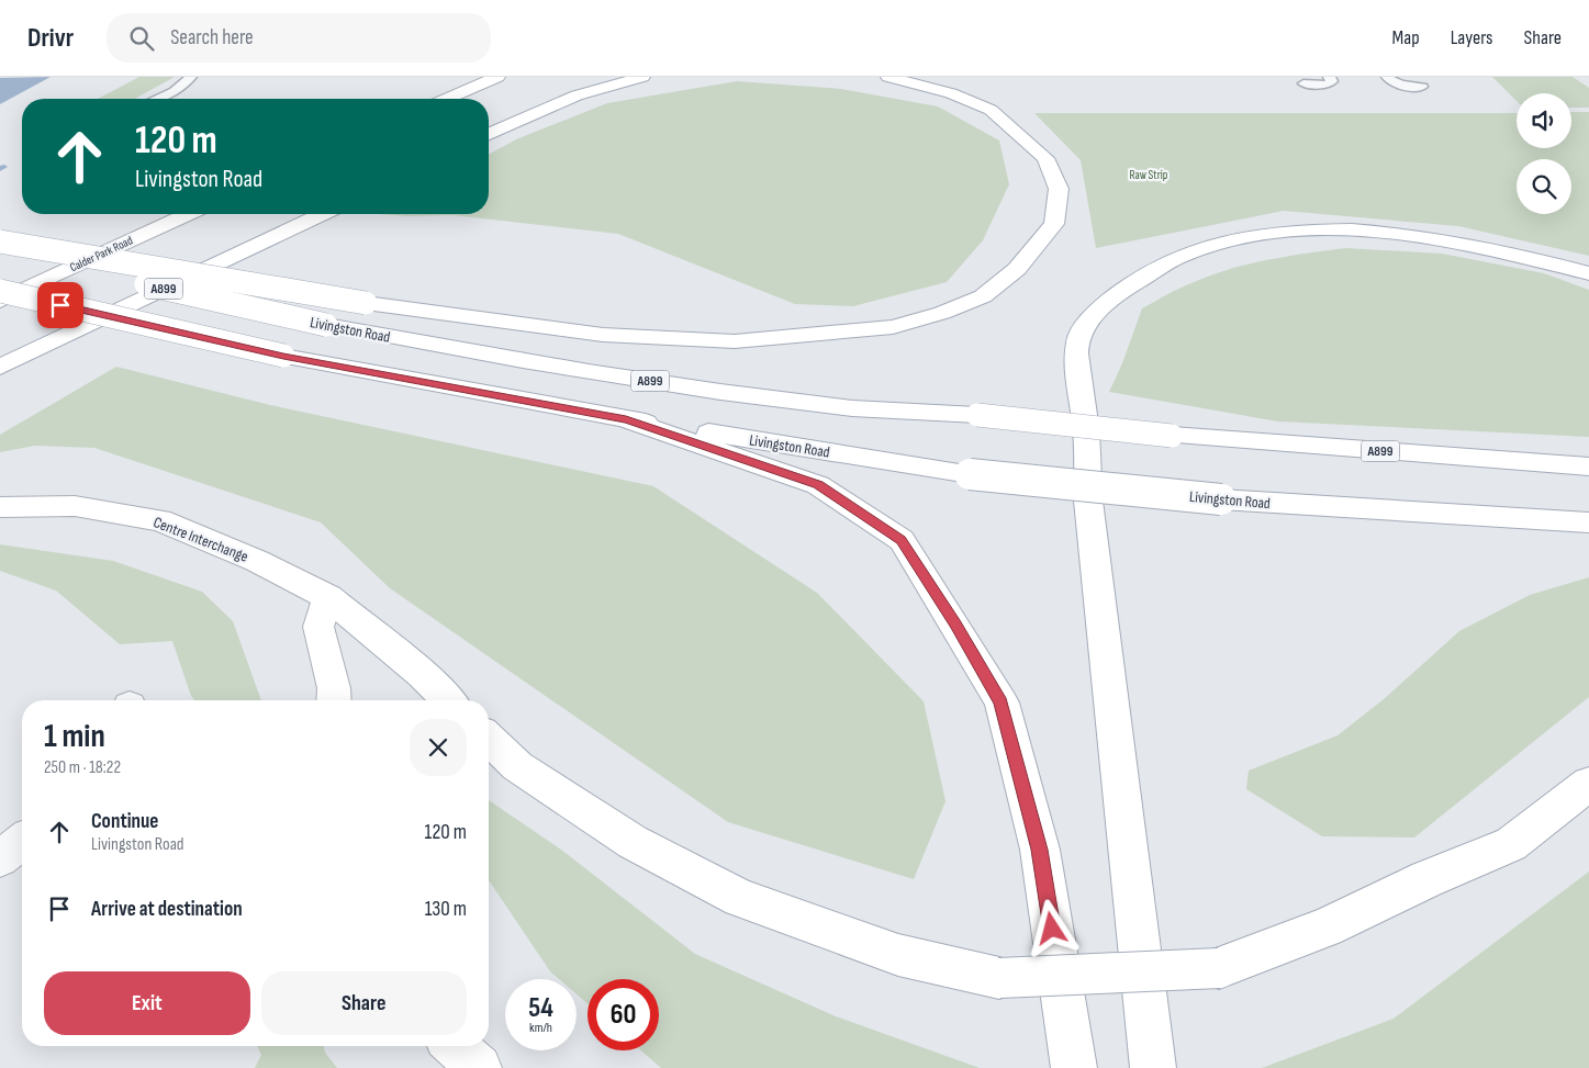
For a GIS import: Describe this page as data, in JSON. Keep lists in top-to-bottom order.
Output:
{
  "streets": {
    "main road": [
      "Calder Park Road",
      "A899",
      "Livingston Road",
      "Centre Interchange"
    ]
  },
  "parks": ["Raw Strip"],
  "page": {
    "header": "Drivr",
    "search": "Search here",
    "nav": ["Map", "Layers", "Share"],
    "turn": ["120 m", "Livingston Road"],
    "heading": ["1 min", "250 m · 18:22"],
    "list": [
      {
        "name": "Continue",
        "note": "Livingston Road",
        "value": "120 m"
      },
      {
        "name": "Arrive at destination",
        "value": "130 m"
      }
    ],
    "buttons": ["Exit", "Share"],
    "speed": "54 km/h",
    "limit": "60"
  }
}
